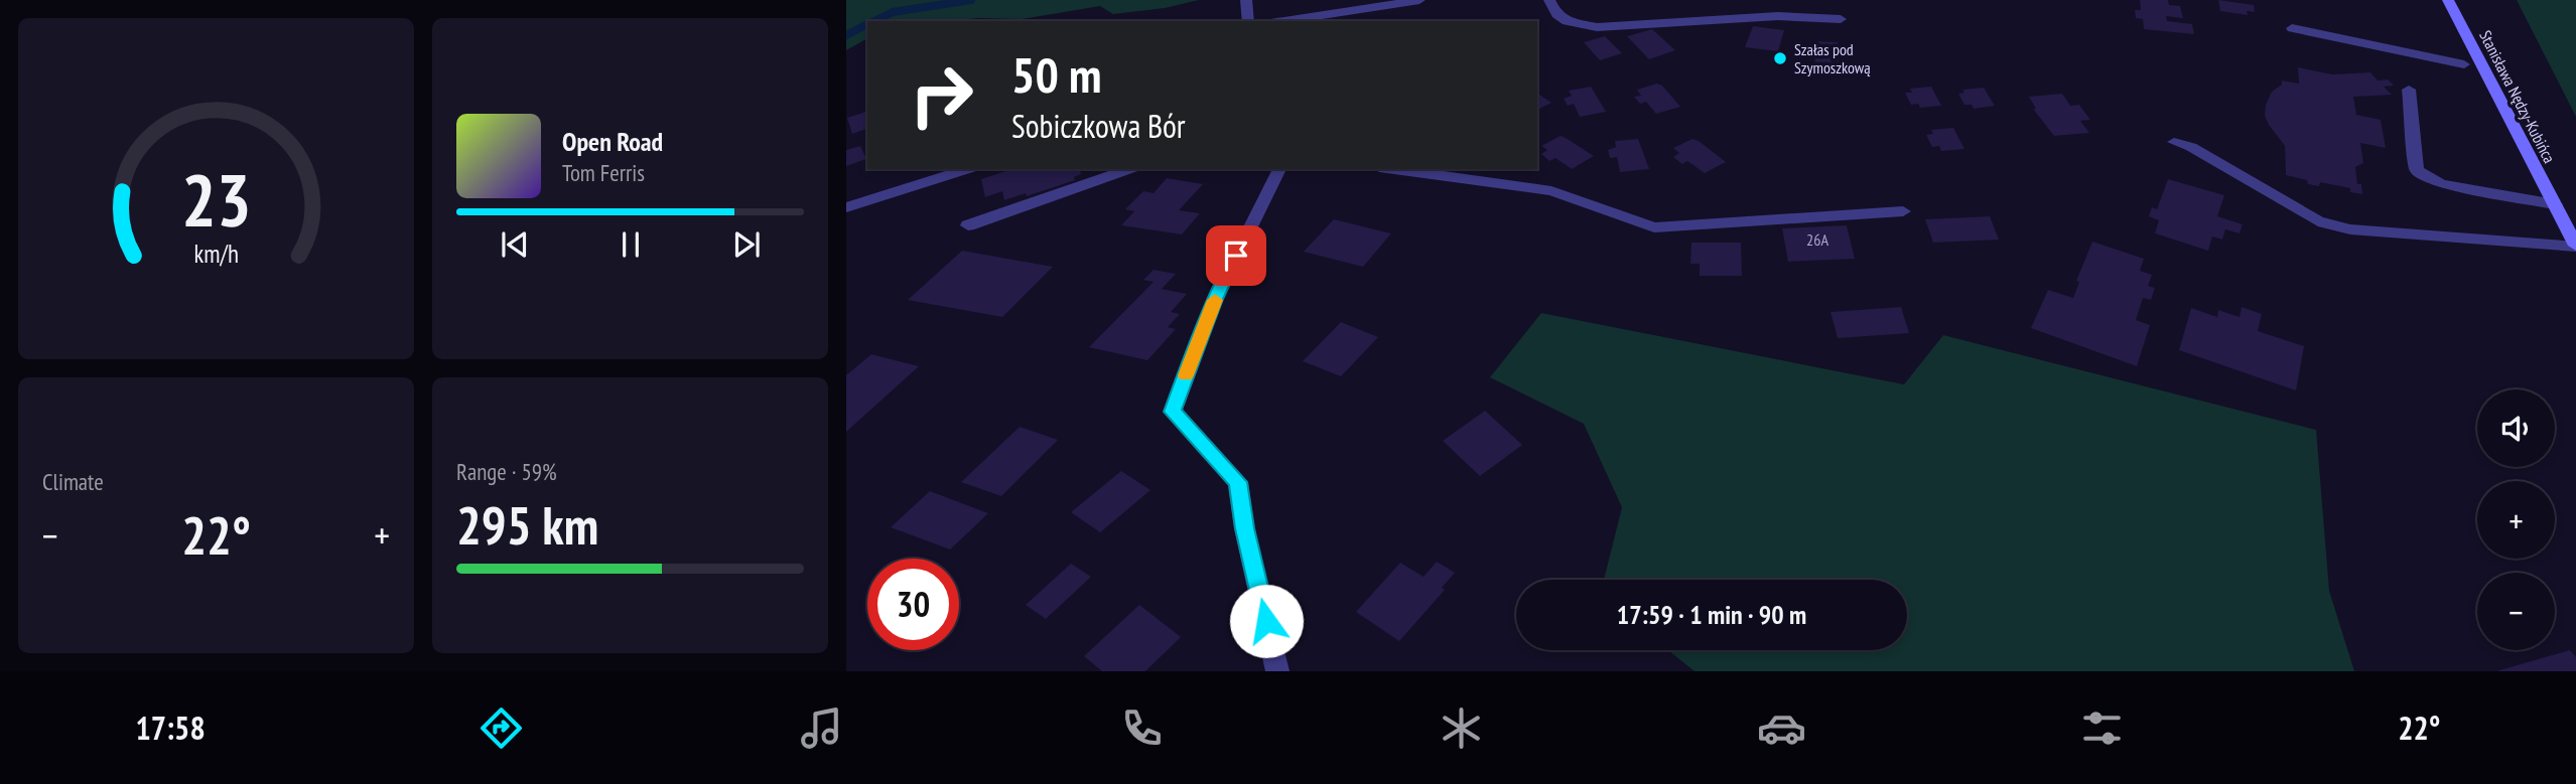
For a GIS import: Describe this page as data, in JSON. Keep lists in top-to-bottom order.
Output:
{
  "streets": {
    "street": ["Stanisława Nędzy-Kubińca"]
  },
  "places": ["Szałas pod Szymoszkową"],
  "house_numbers": ["26A"],
  "page": {
    "turn": ["50 m", "Sobiczkowa Bór"],
    "song": ["Open Road", "Tom Ferris"],
    "tile": [
      "Climate",
      ["Range · 59%", "295 km"]
    ],
    "map_buttons": ["+", "−"],
    "heat": ["−", "22°", "+"],
    "limit": "30",
    "trip": "17:59 · 1 min · 90 m",
    "tabs": ["17:58", "22°"],
    "gauge": ["23", "km/h"]
  }
}
